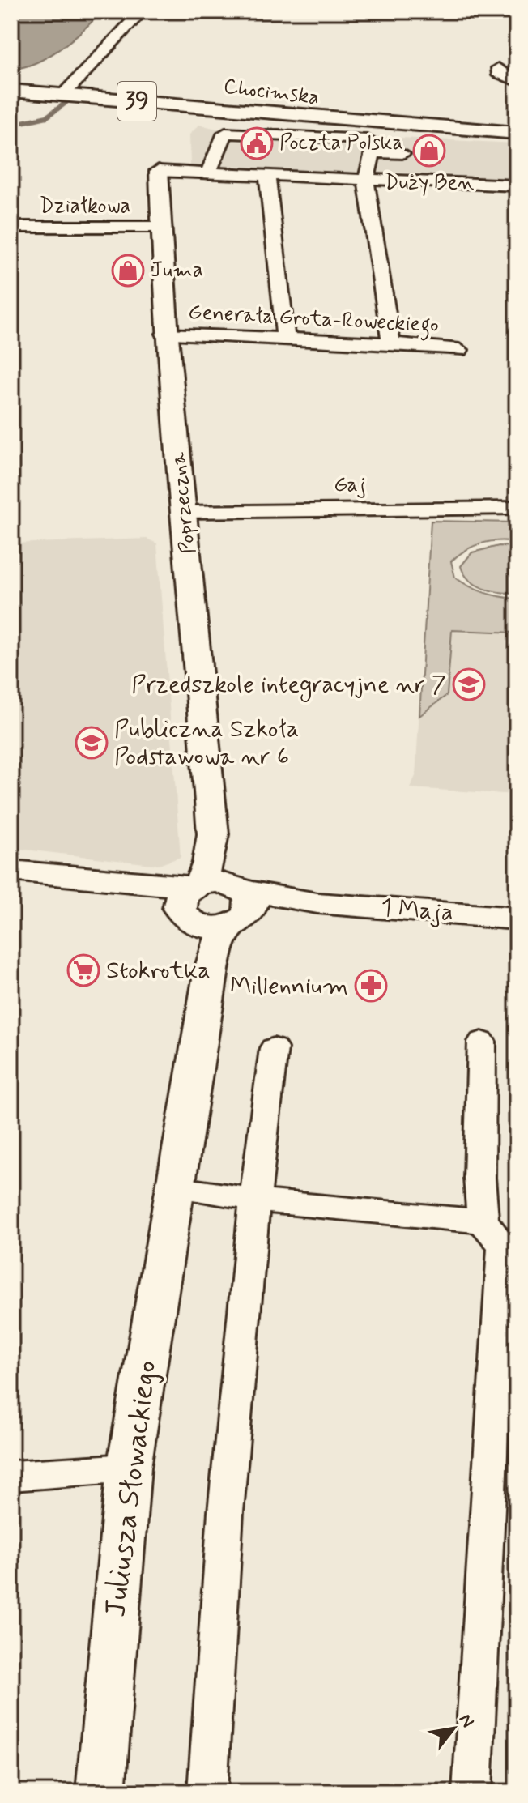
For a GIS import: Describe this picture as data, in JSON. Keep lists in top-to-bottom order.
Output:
{
  "streets": {
    "main road": ["Chocimska", "39"],
    "street": [
      "Działkowa",
      "Generała Grota-Roweckiego",
      "Gaj",
      "Poprzeczna",
      "1 Maja",
      "Juliusza Słowackiego"
    ]
  },
  "crossings": [
    ["Chocimska", "39"],
    ["Działkowa", "Poprzeczna"],
    ["Generała Grota-Roweckiego", "Poprzeczna"],
    ["Gaj", "Poprzeczna"],
    ["Poprzeczna", "1 Maja"],
    ["Poprzeczna", "Juliusza Słowackiego"],
    ["1 Maja", "Juliusza Słowackiego"]
  ],
  "places": {
    "public building": ["Poczta Polska"],
    "shop": ["Duży Ben", "Juma"],
    "school or university": ["Przedszkole integracyjne nr 7", "Publiczna Szkoła Podstawowa nr 6"],
    "supermarket": ["Stokrotka"],
    "pharmacy": ["Millennium"]
  },
  "north": "top right"
}
